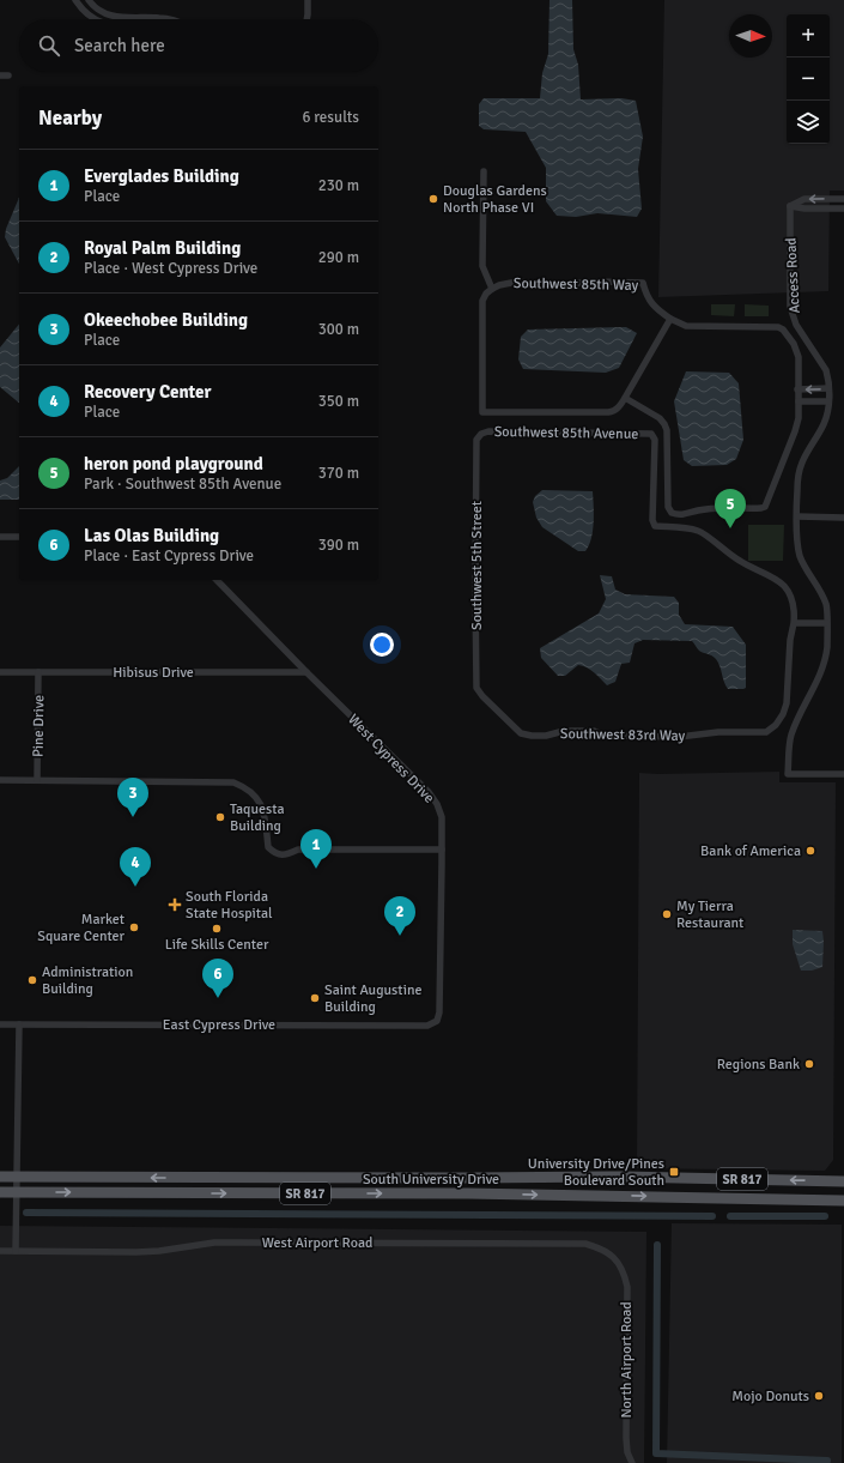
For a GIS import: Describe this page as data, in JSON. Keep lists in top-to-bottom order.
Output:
{
  "streets": {
    "main road": ["South University Drive", "SR 817"],
    "street": [
      "Access Road",
      "Southwest 85th Way",
      "Southwest 85th Avenue",
      "Southwest 5th Street",
      "Hibisus Drive",
      "Pine Drive",
      "Southwest 83rd Way",
      "West Cypress Drive",
      "East Cypress Drive",
      "West Airport Road",
      "North Airport Road"
    ]
  },
  "crossings": [
    ["Southwest 85th Avenue", "Southwest 5th Street"],
    ["Southwest 85th Avenue", "Southwest 83rd Way"],
    ["Southwest 5th Street", "Southwest 83rd Way"],
    ["Hibisus Drive", "Pine Drive"],
    ["Hibisus Drive", "West Cypress Drive"],
    ["West Cypress Drive", "East Cypress Drive"],
    ["West Airport Road", "North Airport Road"]
  ],
  "places": {
    "other": [
      "Douglas Gardens North Phase VI",
      "Taquesta Building",
      "Bank of America",
      "My Tierra Restaurant",
      "Market Square Center",
      "Life Skills Center",
      "Administration Building",
      "Saint Augustine Building",
      "Regions Bank",
      "Mojo Donuts"
    ],
    "health": ["South Florida State Hospital"],
    "transit": ["University Drive/Pines Boulevard South"]
  },
  "north": "right",
  "page": {
    "map_buttons": ["+", "−"],
    "search": "Search here",
    "heading": ["Nearby", "6 results"],
    "list": [
      {
        "mark": "1",
        "name": "Everglades Building",
        "note": "Place",
        "value": "230 m"
      },
      {
        "mark": "2",
        "name": "Royal Palm Building",
        "note": "Place · West Cypress Drive",
        "value": "290 m"
      },
      {
        "mark": "3",
        "name": "Okeechobee Building",
        "note": "Place",
        "value": "300 m"
      },
      {
        "mark": "4",
        "name": "Recovery Center",
        "note": "Place",
        "value": "350 m"
      },
      {
        "mark": "5",
        "name": "heron pond playground",
        "note": "Park · Southwest 85th Avenue",
        "value": "370 m"
      },
      {
        "mark": "6",
        "name": "Las Olas Building",
        "note": "Place · East Cypress Drive",
        "value": "390 m"
      }
    ],
    "pins": [
      "5",
      "3",
      "1",
      "4",
      "2",
      "6"
    ]
  }
}
